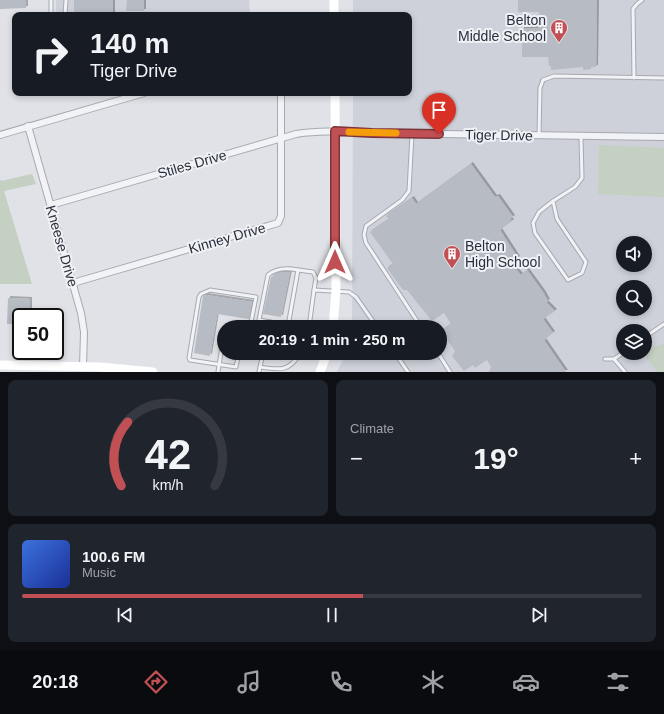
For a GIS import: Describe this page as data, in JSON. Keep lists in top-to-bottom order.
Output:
{
  "streets": {
    "street": [
      "Tiger Drive",
      "Stiles Drive",
      "Kinney Drive",
      "Kneese Drive"
    ]
  },
  "crossings": [
    ["Tiger Drive", "Stiles Drive"],
    ["Stiles Drive", "Kinney Drive"],
    ["Stiles Drive", "Kneese Drive"],
    ["Kinney Drive", "Kneese Drive"]
  ],
  "places": {
    "building": ["Belton Middle School", "Belton High School"]
  },
  "page": {
    "turn": ["140 m", "Tiger Drive"],
    "limit": "50",
    "trip": "20:19 · 1 min · 250 m",
    "tile": "Climate",
    "heat": ["−", "19°", "+"],
    "song": ["100.6 FM", "Music"],
    "tabs": "20:18",
    "gauge": ["42", "km/h"]
  }
}
